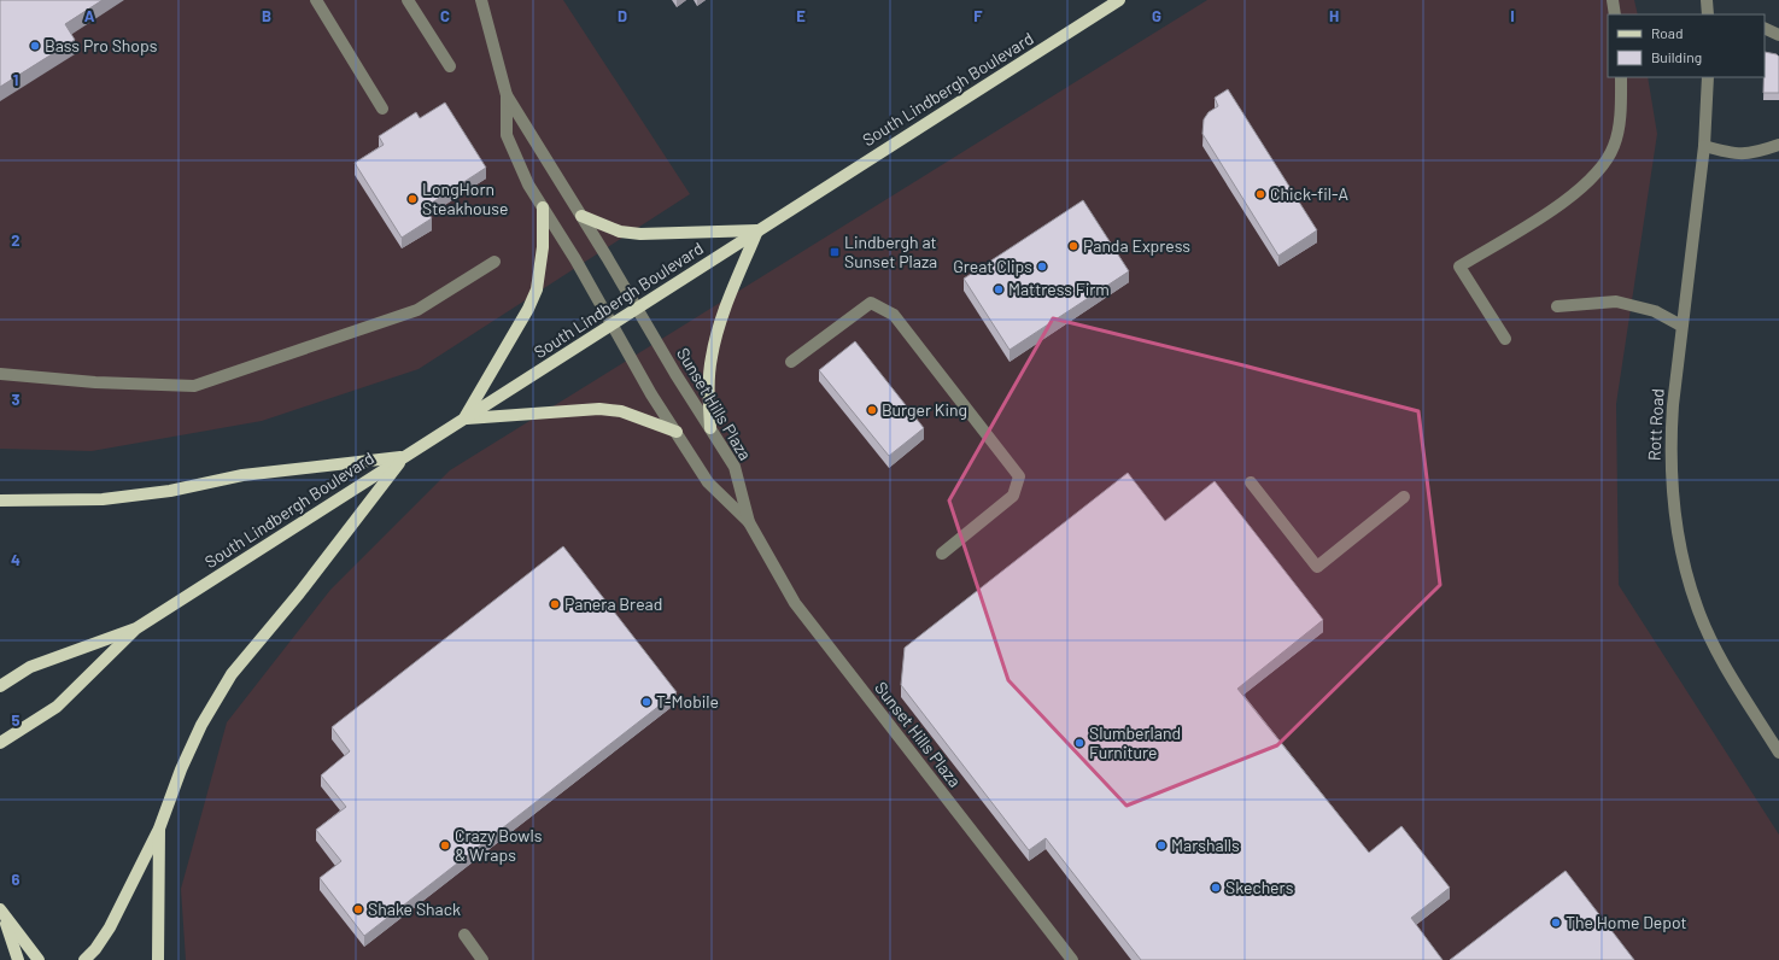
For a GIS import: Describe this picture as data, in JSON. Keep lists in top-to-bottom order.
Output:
{
  "streets": {
    "main road": ["South Lindbergh Boulevard"],
    "street": ["Sunset Hills Plaza", "Rott Road"]
  },
  "crossings": [
    ["South Lindbergh Boulevard", "Sunset Hills Plaza"]
  ],
  "places": {
    "other": [
      "Bass Pro Shops",
      "Chick-fil-A",
      "LongHorn Steakhouse",
      "Panda Express",
      "Great Clips",
      "Mattress Firm",
      "Burger King",
      "Panera Bread",
      "T-Mobile",
      "Slumberland Furniture",
      "Crazy Bowls & Wraps",
      "Marshalls",
      "Skechers",
      "Shake Shack",
      "The Home Depot"
    ],
    "transit": ["Lindbergh at Sunset Plaza"]
  },
  "legend": ["Road", "Building"],
  "grid": {
    "columns": [
      "A",
      "B",
      "C",
      "D",
      "E",
      "F",
      "G",
      "H",
      "I"
    ],
    "rows": [
      "1",
      "2",
      "3",
      "4",
      "5",
      "6"
    ]
  }
}
